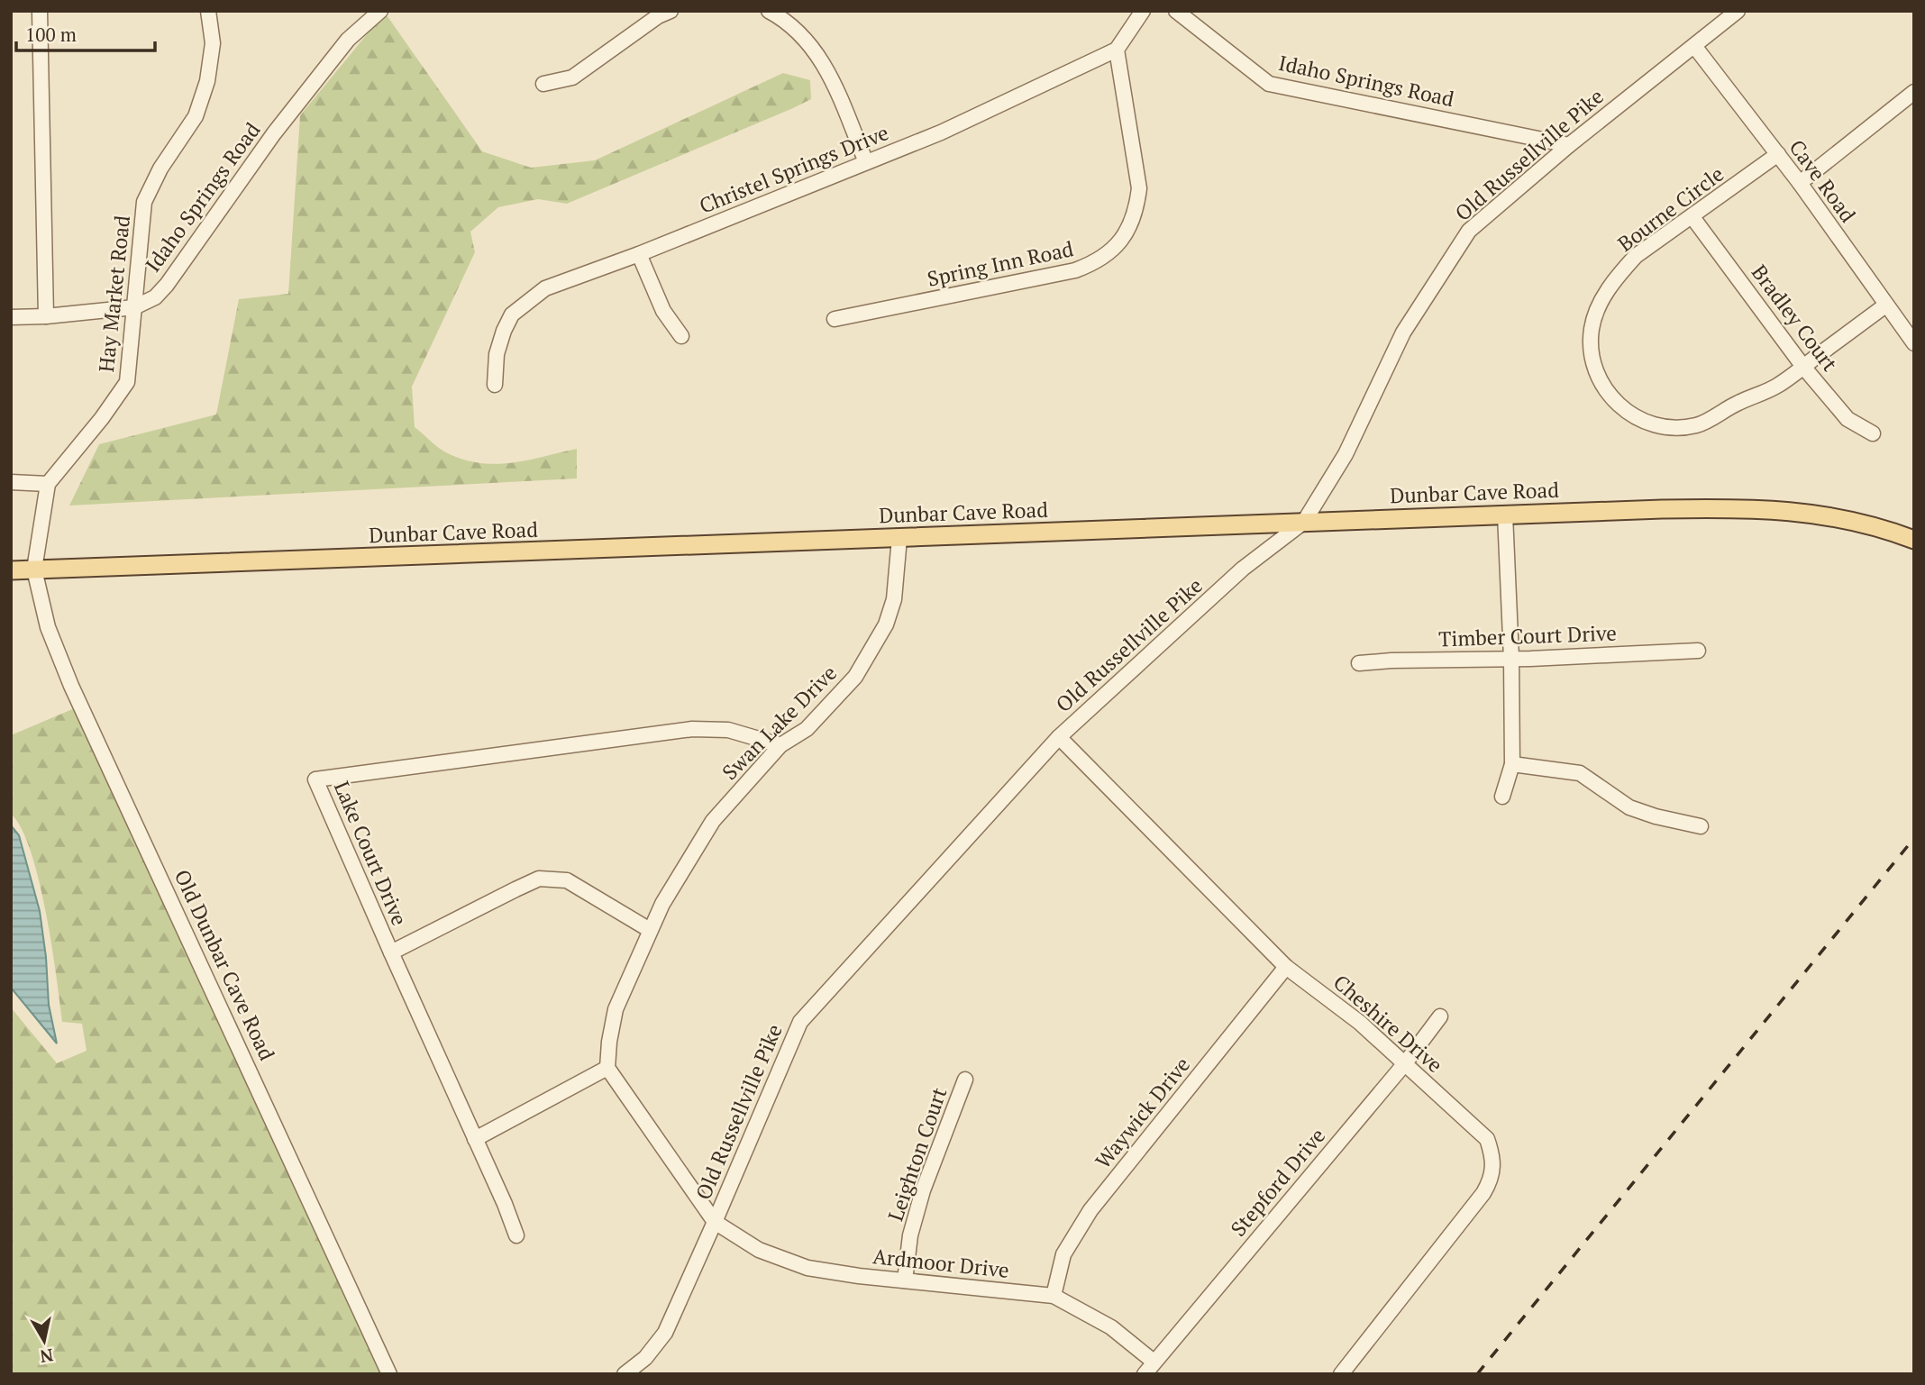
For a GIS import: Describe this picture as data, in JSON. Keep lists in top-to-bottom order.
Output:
{
  "streets": {
    "main road": ["Dunbar Cave Road"],
    "street": [
      "Idaho Springs Road",
      "Old Russellville Pike",
      "Christel Springs Drive",
      "Cave Road",
      "Bourne Circle",
      "Spring Inn Road",
      "Hay Market Road",
      "Bradley Court",
      "Timber Court Drive",
      "Swan Lake Drive",
      "Lake Court Drive",
      "Old Dunbar Cave Road",
      "Cheshire Drive",
      "Waywick Drive",
      "Leighton Court",
      "Stepford Drive",
      "Ardmoor Drive"
    ]
  },
  "crossings": [
    ["Idaho Springs Road", "Old Russellville Pike"],
    ["Idaho Springs Road", "Hay Market Road"],
    ["Old Russellville Pike", "Cave Road"],
    ["Old Russellville Pike", "Dunbar Cave Road"],
    ["Old Russellville Pike", "Cheshire Drive"],
    ["Old Russellville Pike", "Ardmoor Drive"],
    ["Christel Springs Drive", "Spring Inn Road"],
    ["Cave Road", "Bourne Circle"],
    ["Bourne Circle", "Bradley Court"],
    ["Dunbar Cave Road", "Swan Lake Drive"],
    ["Dunbar Cave Road", "Old Dunbar Cave Road"],
    ["Swan Lake Drive", "Lake Court Drive"],
    ["Cheshire Drive", "Waywick Drive"],
    ["Cheshire Drive", "Stepford Drive"],
    ["Waywick Drive", "Ardmoor Drive"],
    ["Leighton Court", "Ardmoor Drive"],
    ["Stepford Drive", "Ardmoor Drive"]
  ],
  "scale_bar": "100 m",
  "north": "bottom"
}
